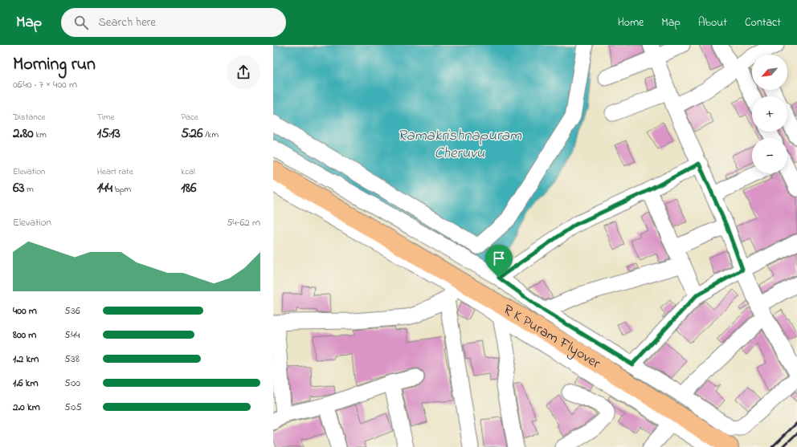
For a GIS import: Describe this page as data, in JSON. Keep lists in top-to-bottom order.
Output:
{
  "streets": {
    "main road": ["R K Puram Flyover"]
  },
  "water": ["Ramakrishnapuram Cheruvu"],
  "north": "bottom left",
  "page": {
    "header": "Map",
    "search": "Search here",
    "nav": [
      "Home",
      "Map",
      "About",
      "Contact"
    ],
    "heading": ["Morning run", "06:40 · 7 × 400 m"],
    "map_buttons": ["+", "−"],
    "stats": [
      ["Distance", "2.80 km"],
      ["Time", "15:13"],
      ["Pace", "5:26 /km"],
      ["Elevation", "63 m"],
      ["Heart rate", "144 bpm"],
      ["kcal", "186"]
    ],
    "chart": ["Elevation", "54–62 m"],
    "list": [
      {
        "name": "400 m",
        "note": "5:36"
      },
      {
        "name": "800 m",
        "note": "5:44"
      },
      {
        "name": "1.2 km",
        "note": "5:38"
      },
      {
        "name": "1.6 km",
        "note": "5:00"
      },
      {
        "name": "2.0 km",
        "note": "5:05"
      }
    ]
  }
}
